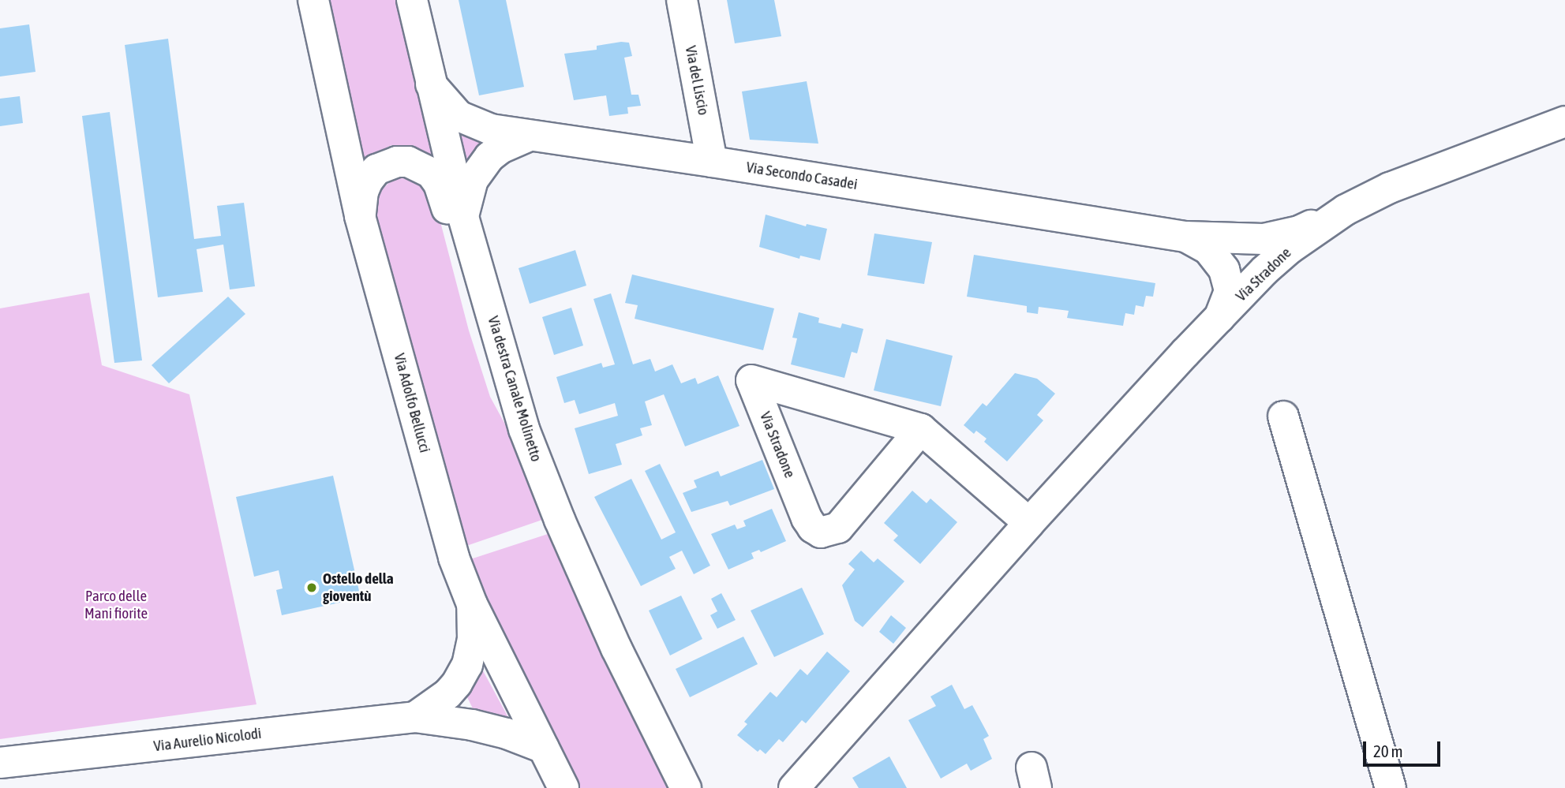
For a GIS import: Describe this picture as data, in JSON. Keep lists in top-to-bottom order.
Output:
{
  "streets": {
    "street": [
      "Via del Liscio",
      "Via Secondo Casadei",
      "Via Stradone",
      "Via destra Canale Molinetto",
      "Via Adolfo Bellucci",
      "Via Aurelio Nicolodi"
    ]
  },
  "crossings": [
    ["Via del Liscio", "Via Secondo Casadei"],
    ["Via Secondo Casadei", "Via destra Canale Molinetto"],
    ["Via Adolfo Bellucci", "Via Aurelio Nicolodi"]
  ],
  "parks": ["Parco delle Mani fiorite"],
  "places": ["Ostello della gioventù"],
  "scale_bar": "20 m"
}
